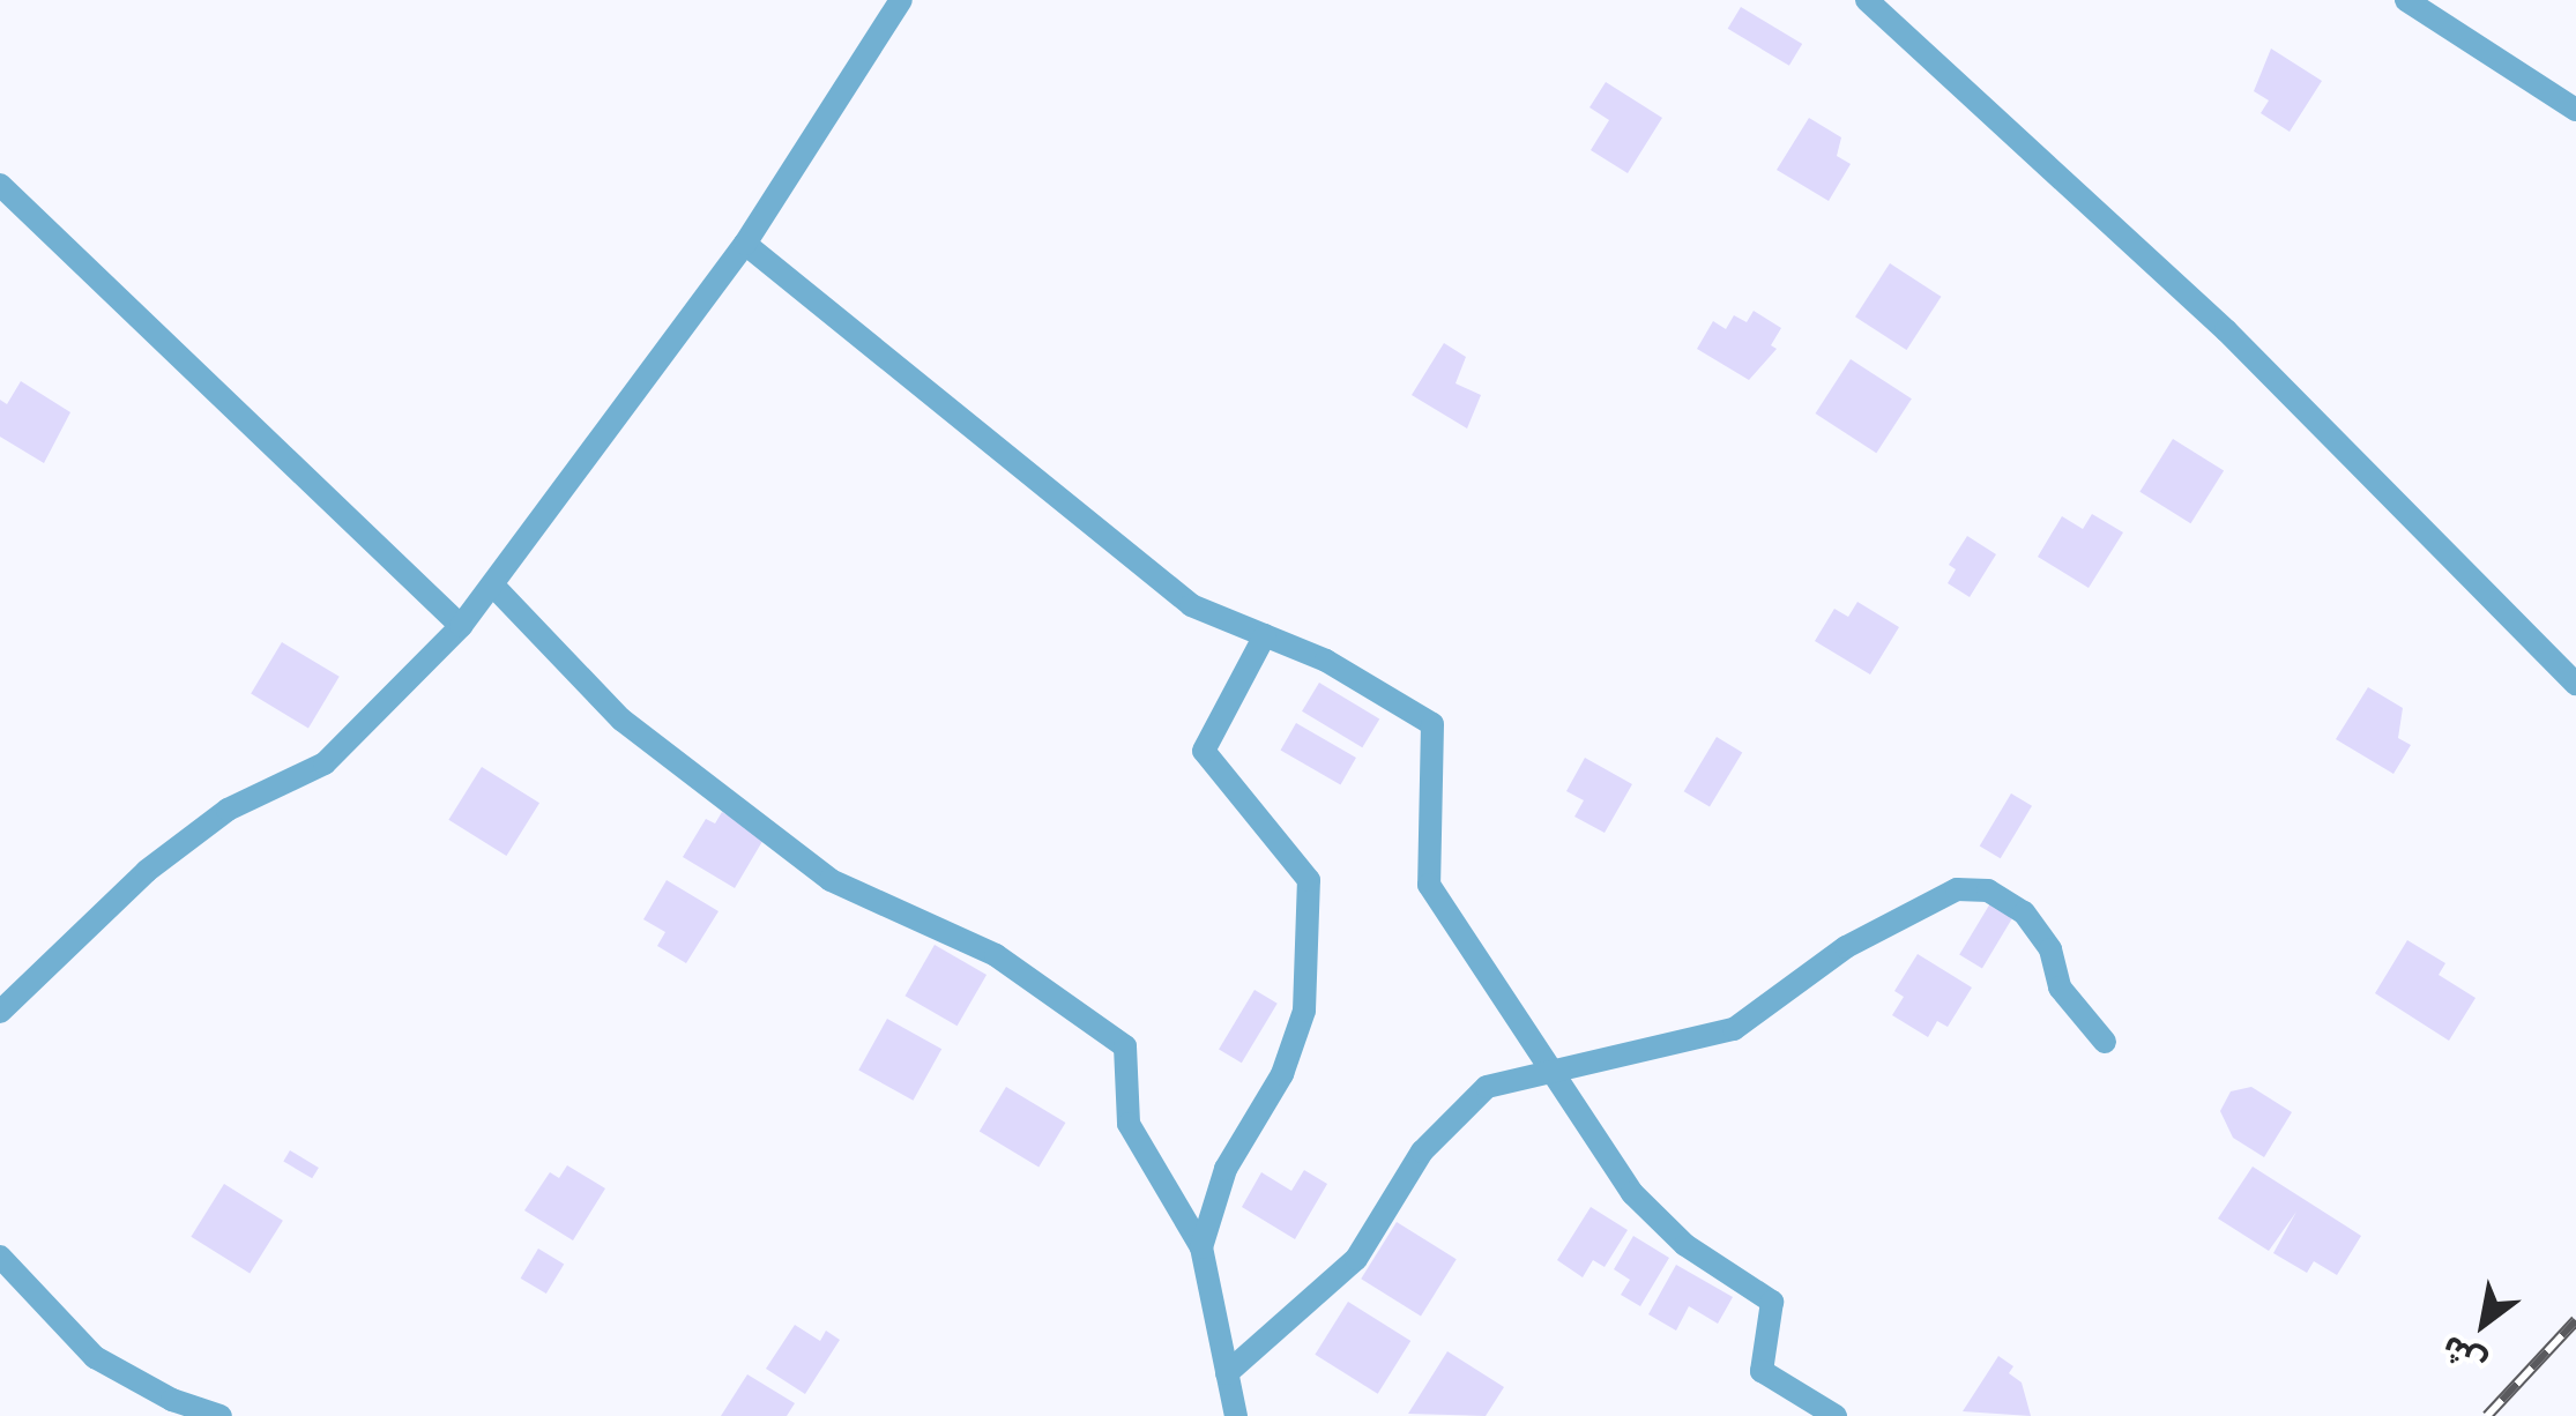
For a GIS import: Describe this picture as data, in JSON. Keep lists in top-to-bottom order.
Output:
{
  "north": "bottom left"
}
